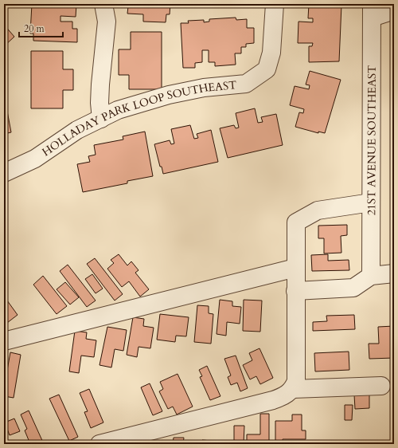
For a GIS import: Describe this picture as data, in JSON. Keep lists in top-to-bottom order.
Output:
{
  "streets": {
    "street": ["HOLLADAY PARK LOOP SOUTHEAST", "21ST AVENUE SOUTHEAST"]
  },
  "scale_bar": "20 m"
}
